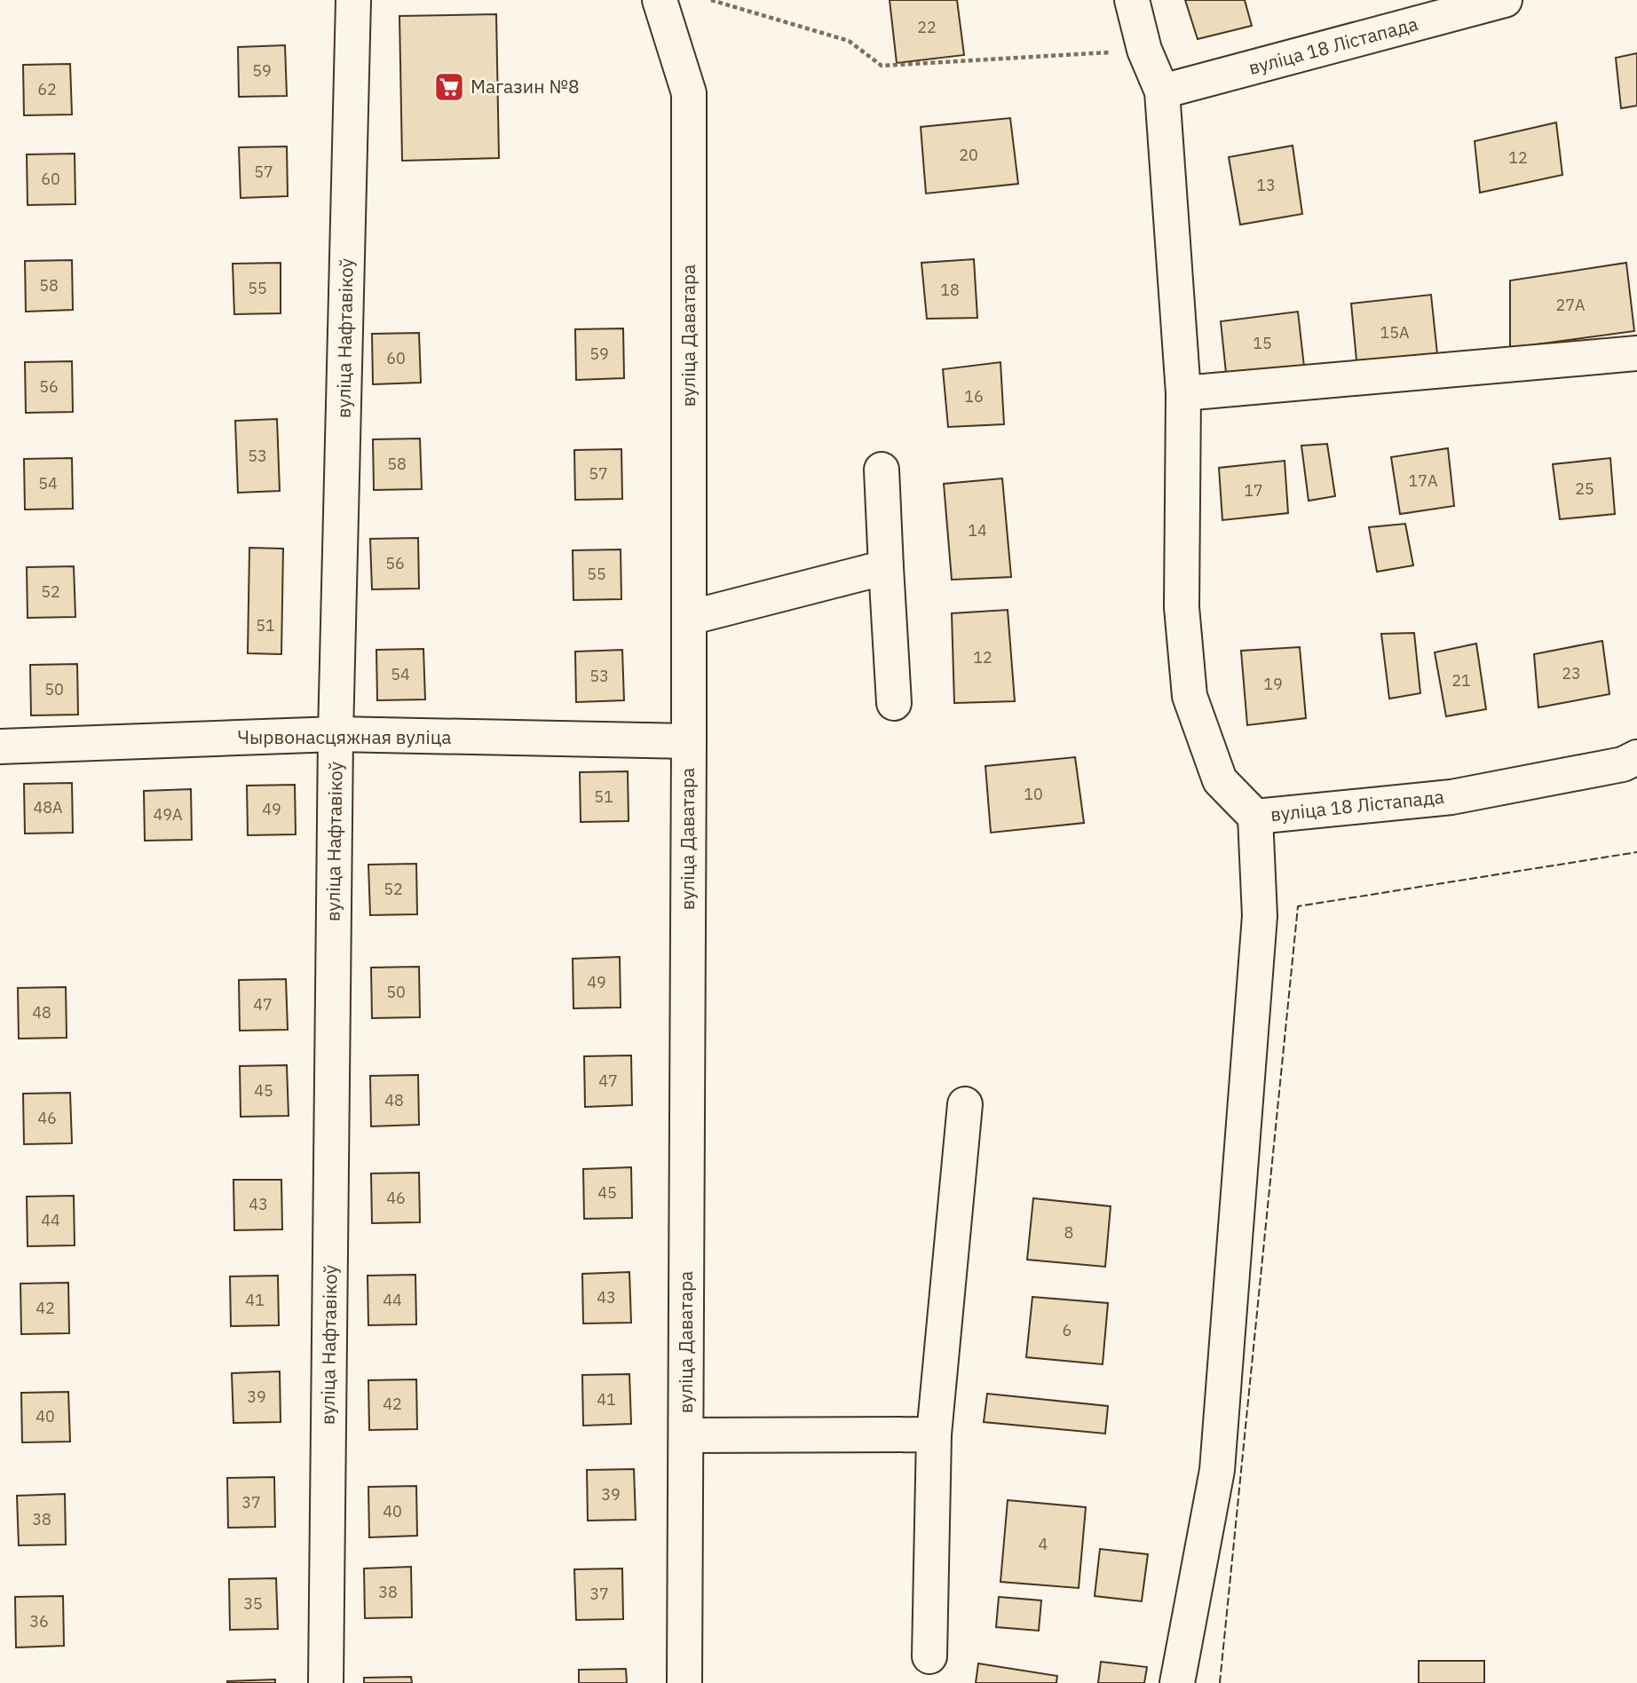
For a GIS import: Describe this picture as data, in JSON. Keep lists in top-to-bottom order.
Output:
{
  "streets": {
    "street": [
      "вуліца 18 Лістапада",
      "вуліца Даватара",
      "вуліца Нафтавікоў",
      "Чырвонасцяжная вуліца"
    ]
  },
  "crossings": [
    ["вуліца Даватара", "Чырвонасцяжная вуліца"],
    ["вуліца Нафтавікоў", "Чырвонасцяжная вуліца"]
  ],
  "places": {
    "supermarket": ["Магазин №8"]
  },
  "house_numbers": [
    "22",
    "59",
    "62",
    "20",
    "12",
    "57",
    "60",
    "13",
    "58",
    "55",
    "18",
    "27А",
    "15А",
    "15",
    "59",
    "60",
    "56",
    "16",
    "53",
    "58",
    "57",
    "17А",
    "54",
    "25",
    "17",
    "14",
    "56",
    "55",
    "52",
    "51",
    "12",
    "23",
    "54",
    "53",
    "21",
    "19",
    "50",
    "10",
    "51",
    "48А",
    "49",
    "49А",
    "52",
    "49",
    "50",
    "47",
    "48",
    "47",
    "45",
    "48",
    "46",
    "45",
    "46",
    "43",
    "44",
    "8",
    "43",
    "41",
    "44",
    "42",
    "6",
    "39",
    "41",
    "42",
    "40",
    "39",
    "37",
    "40",
    "38",
    "4",
    "38",
    "37",
    "35",
    "36"
  ]
}
